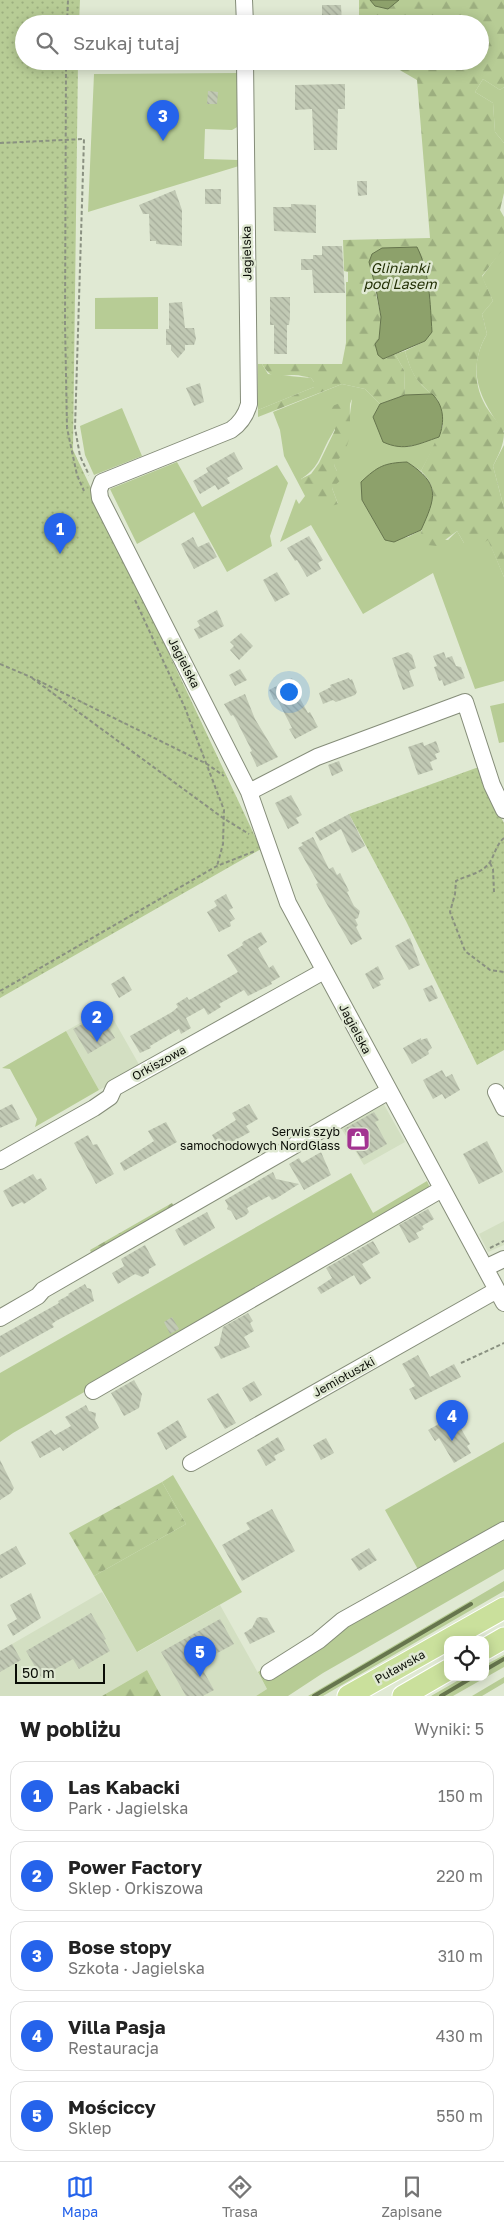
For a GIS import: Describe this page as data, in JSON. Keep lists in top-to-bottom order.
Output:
{
  "streets": {
    "main road": ["Puławska"],
    "street": ["Jagielska", "Orkiszowa", "Jemiołuszki"]
  },
  "crossings": [
    ["Jagielska", "Orkiszowa"],
    ["Jagielska", "Jemiołuszki"]
  ],
  "water": ["Glinianki pod Lasem"],
  "places": {
    "shop": ["Serwis szyb samochodowych NordGlass"]
  },
  "scale_bar": "50 m",
  "page": {
    "search": "Szukaj tutaj",
    "pins": [
      "3",
      "1",
      "2",
      "4",
      "5"
    ],
    "scale": "50 m",
    "heading": ["W pobliżu", "Wyniki: 5"],
    "list": [
      {
        "mark": "1",
        "name": "Las Kabacki",
        "note": "Park · Jagielska",
        "value": "150 m"
      },
      {
        "mark": "2",
        "name": "Power Factory",
        "note": "Sklep · Orkiszowa",
        "value": "220 m"
      },
      {
        "mark": "3",
        "name": "Bose stopy",
        "note": "Szkoła · Jagielska",
        "value": "310 m"
      },
      {
        "mark": "4",
        "name": "Villa Pasja",
        "note": "Restauracja",
        "value": "430 m"
      },
      {
        "mark": "5",
        "name": "Mościccy",
        "note": "Sklep",
        "value": "550 m"
      }
    ],
    "nav": ["Mapa", "Trasa", "Zapisane"]
  }
}
